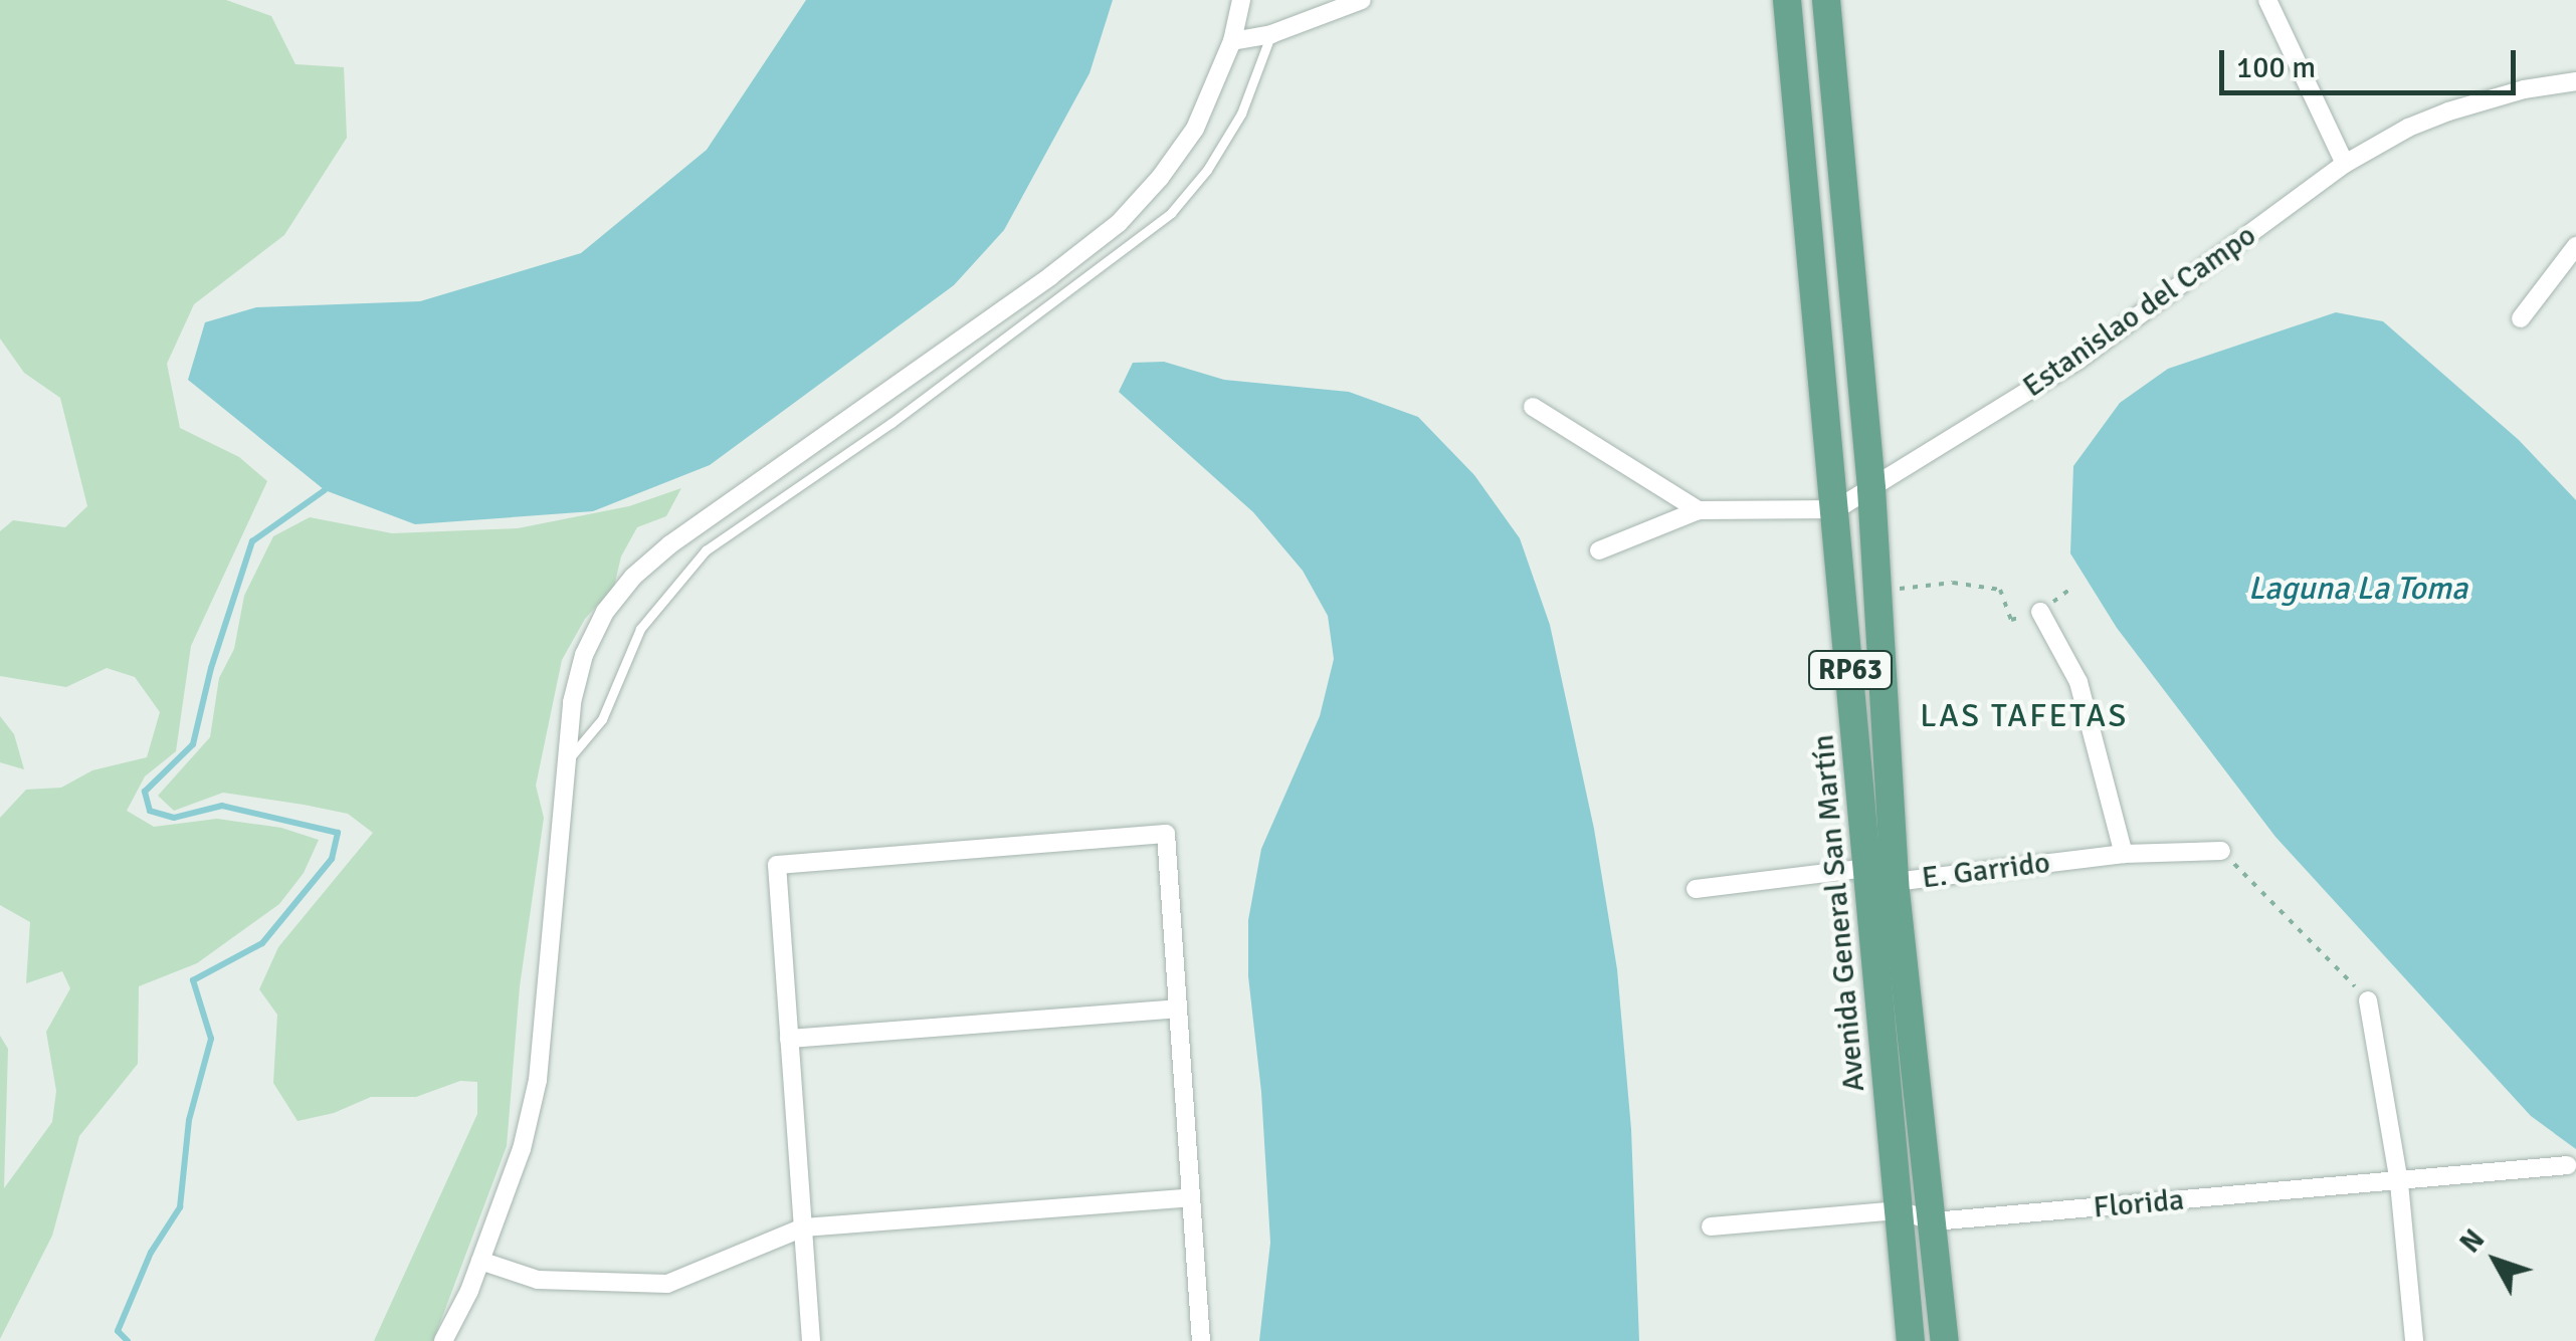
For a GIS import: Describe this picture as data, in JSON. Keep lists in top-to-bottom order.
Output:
{
  "streets": {
    "main road": ["RP63", "Avenida General San Martín"],
    "street": ["Estanislao del Campo", "E. Garrido", "Florida"]
  },
  "crossings": [
    ["Estanislao del Campo", "Avenida General San Martín"],
    ["E. Garrido", "Avenida General San Martín"],
    ["Avenida General San Martín", "Florida"]
  ],
  "districts": ["LAS TAFETAS"],
  "water": ["Laguna La Toma"],
  "scale_bar": "100 m",
  "north": "top left"
}
